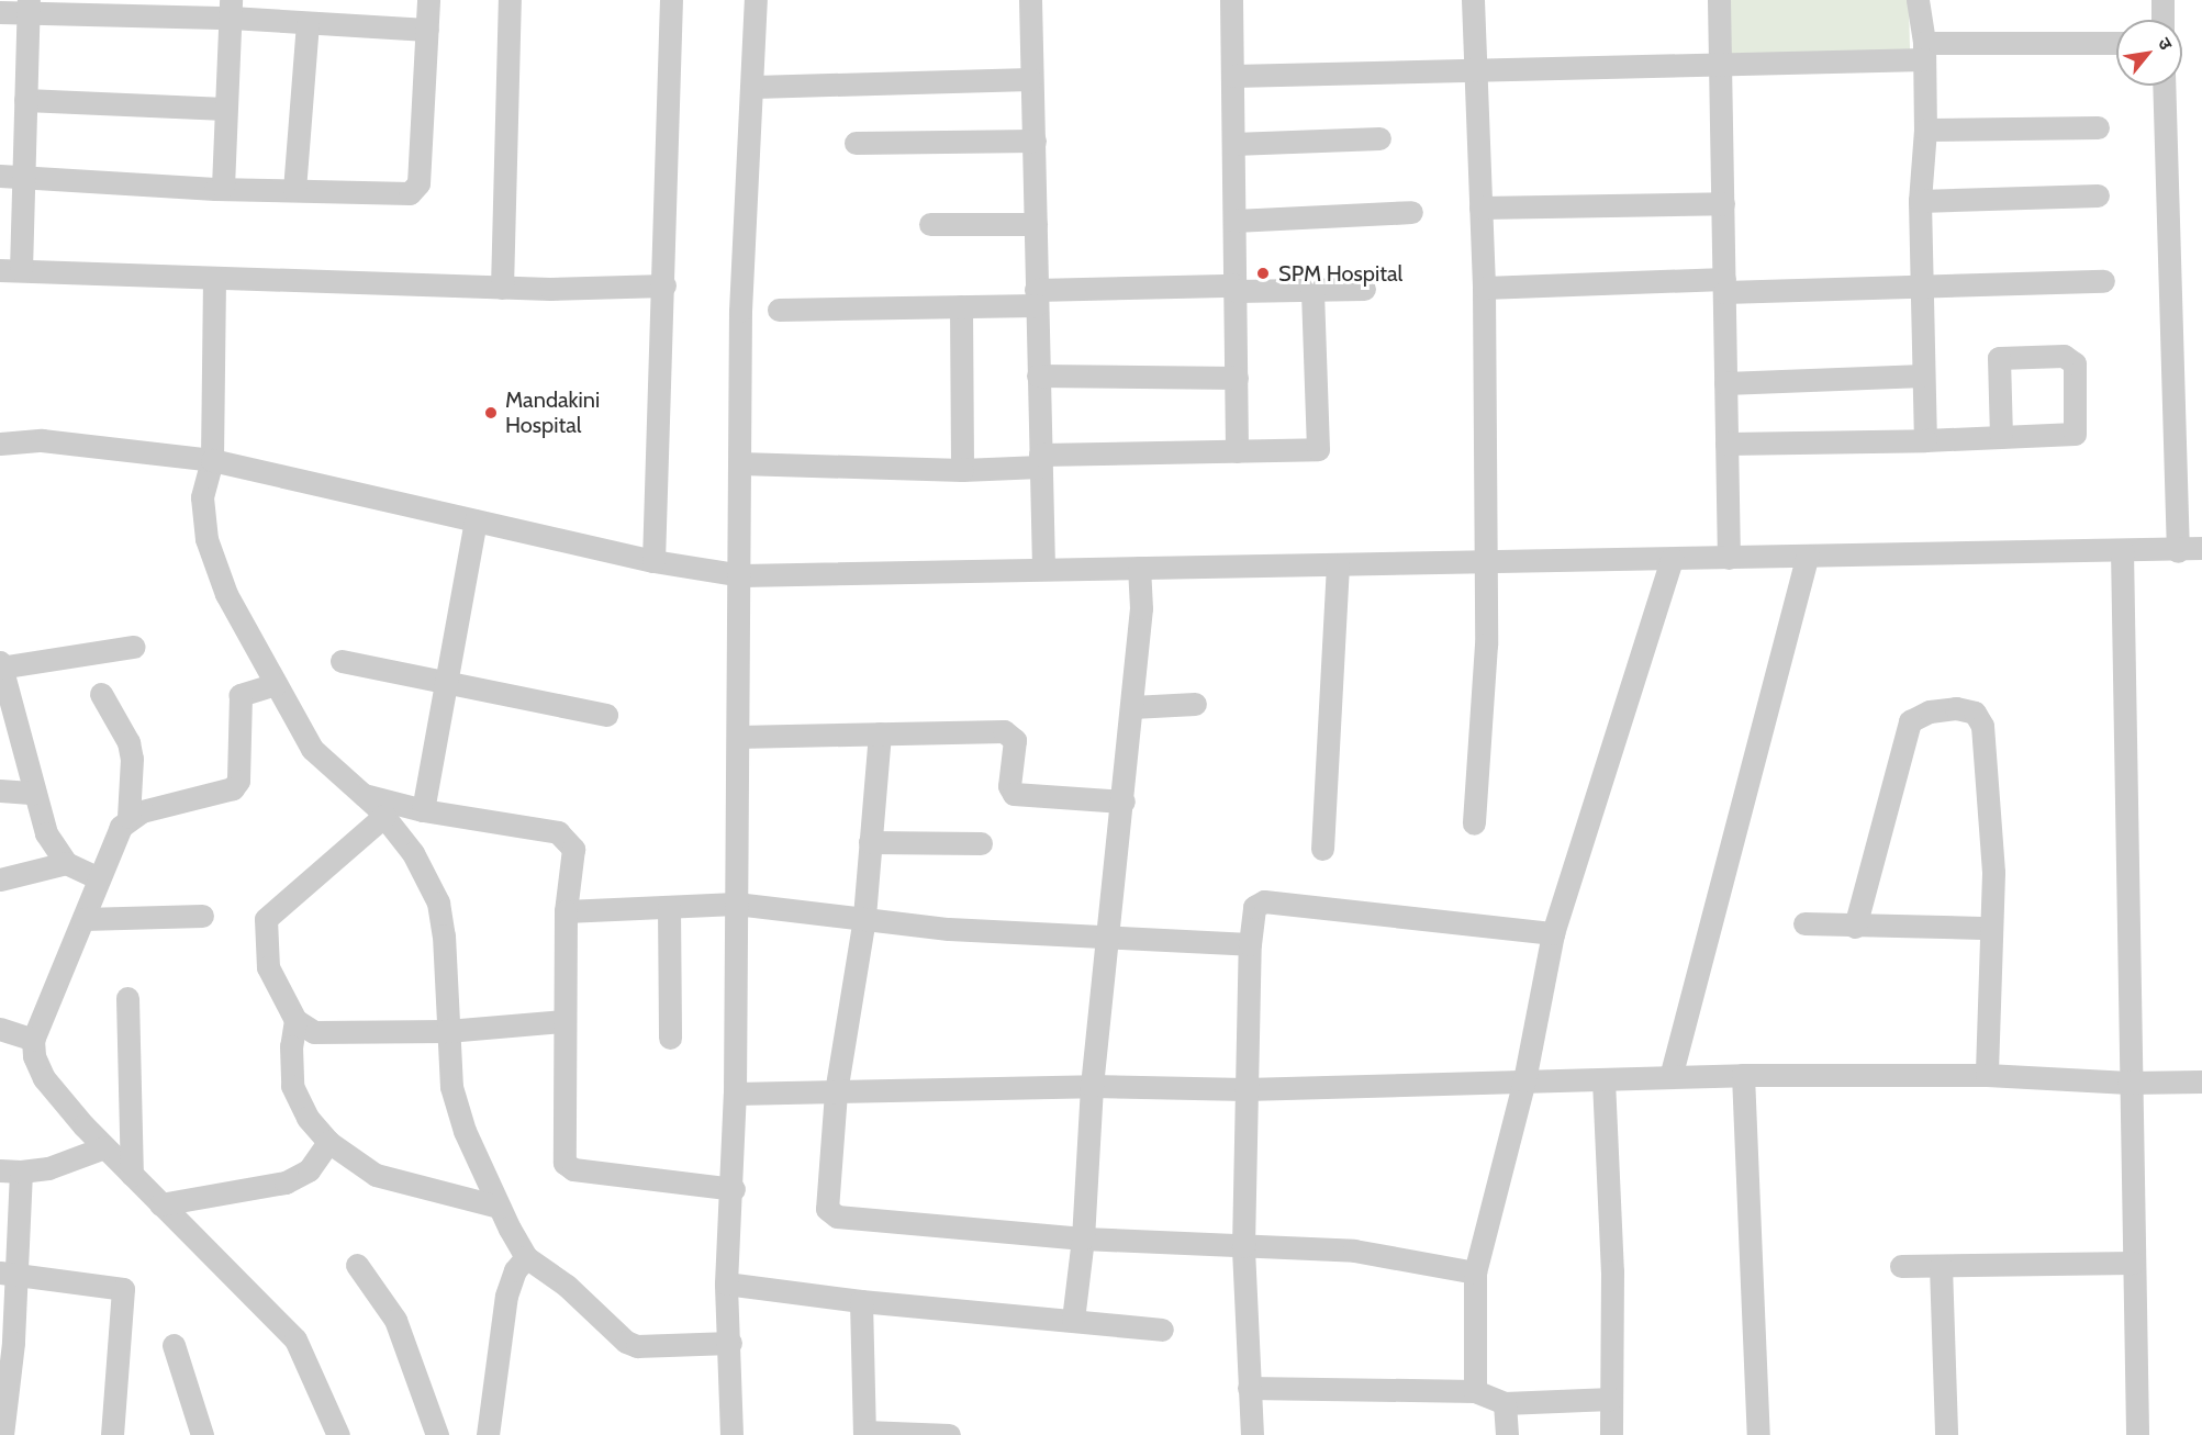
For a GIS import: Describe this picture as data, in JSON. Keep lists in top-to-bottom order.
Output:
{
  "places": ["SPM Hospital", "Mandakini Hospital"],
  "north": "top right"
}
